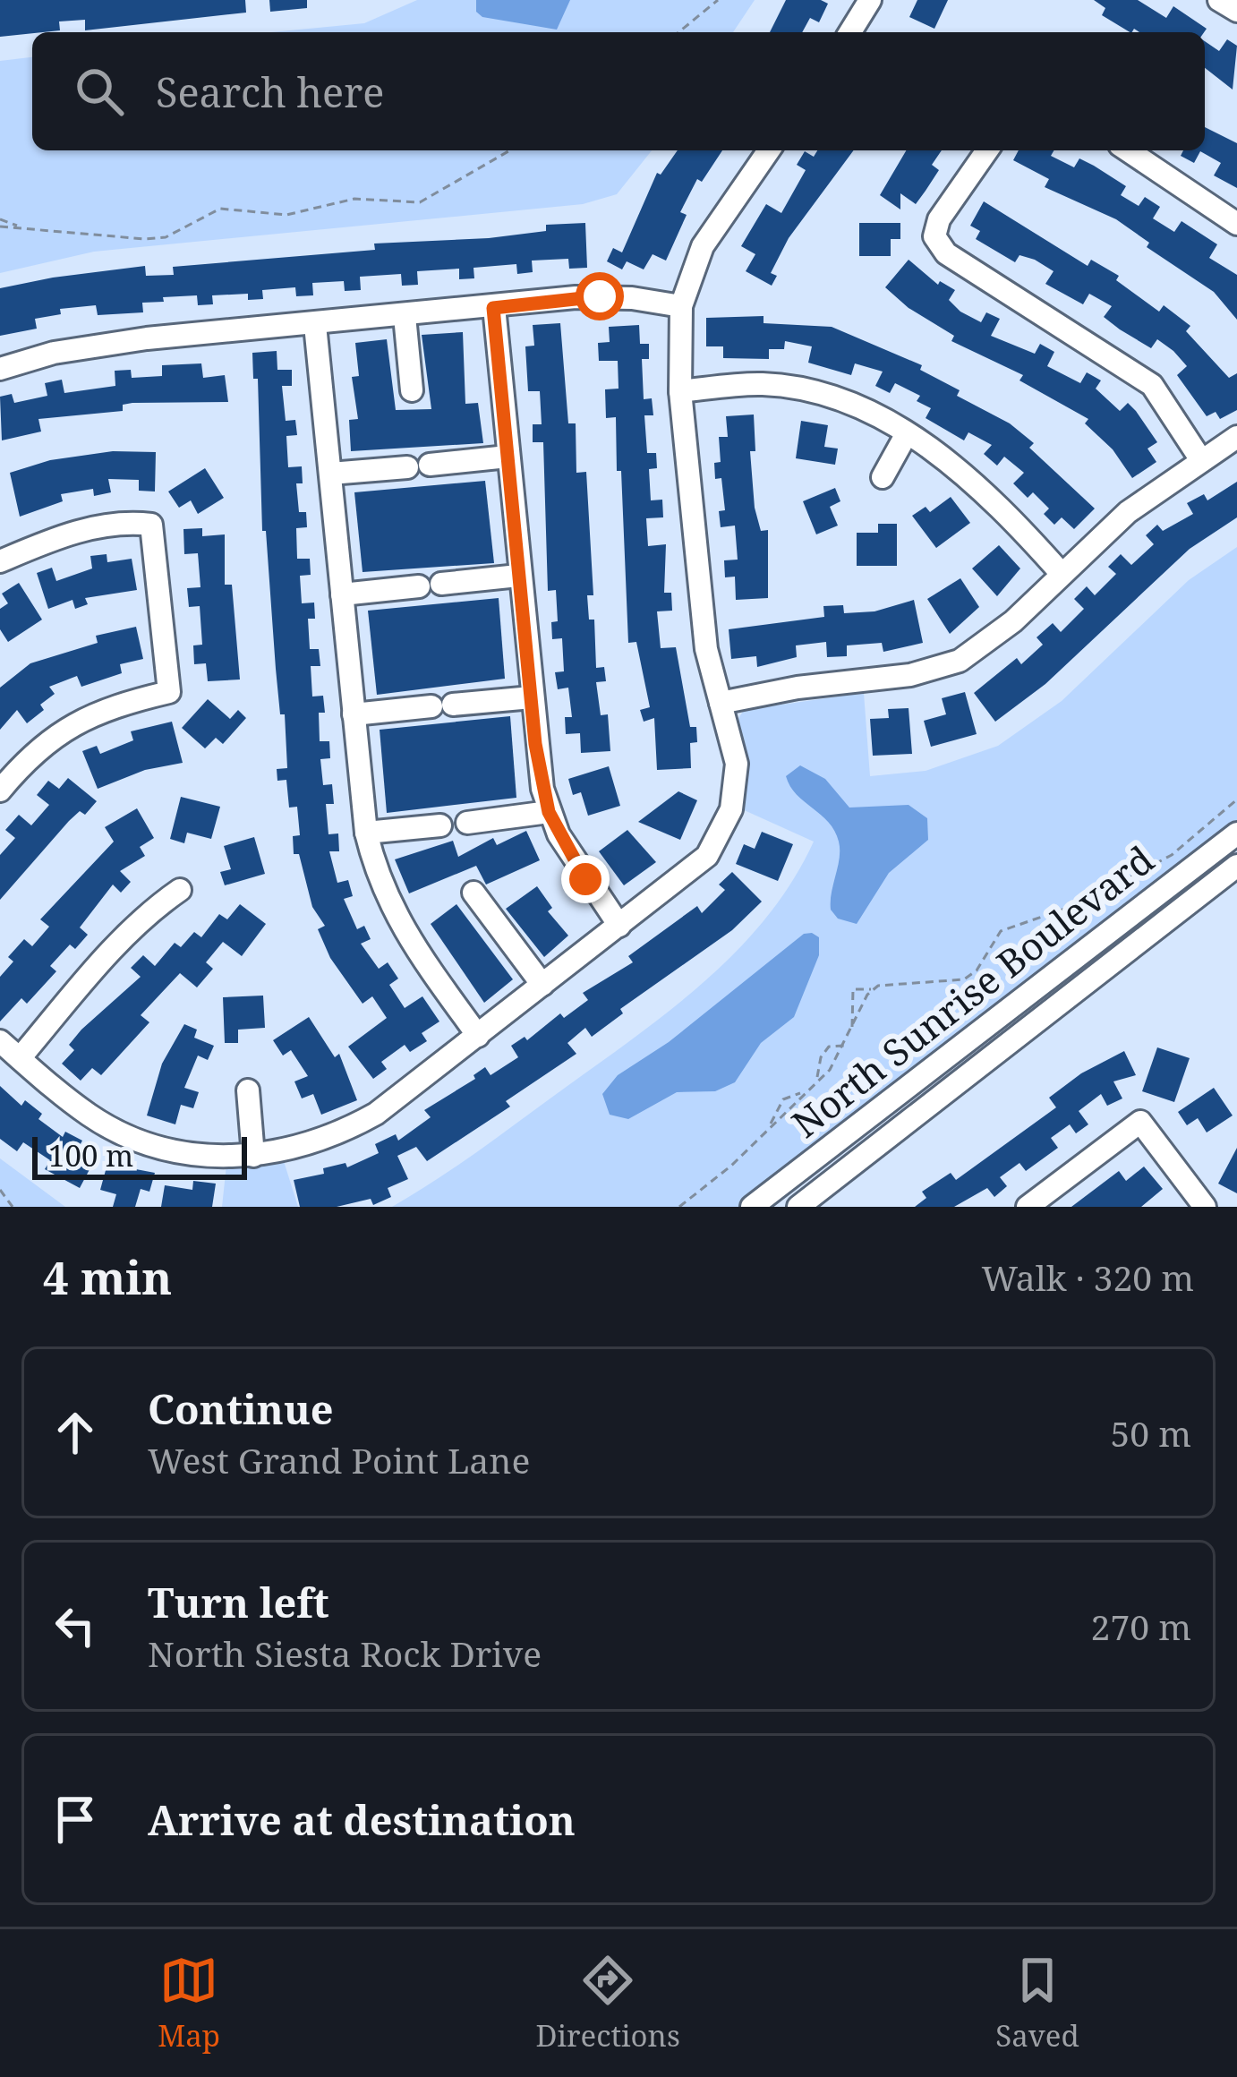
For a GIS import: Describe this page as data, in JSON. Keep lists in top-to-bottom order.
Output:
{
  "streets": {
    "street": ["North Sunrise Boulevard"]
  },
  "scale_bar": "100 m",
  "page": {
    "search": "Search here",
    "scale": "100 m",
    "heading": ["4 min", "Walk · 320 m"],
    "list": [
      ["Continue", "West Grand Point Lane", "50 m"],
      ["Turn left", "North Siesta Rock Drive", "270 m"],
      "Arrive at destination"
    ],
    "nav": ["Map", "Directions", "Saved"]
  }
}
